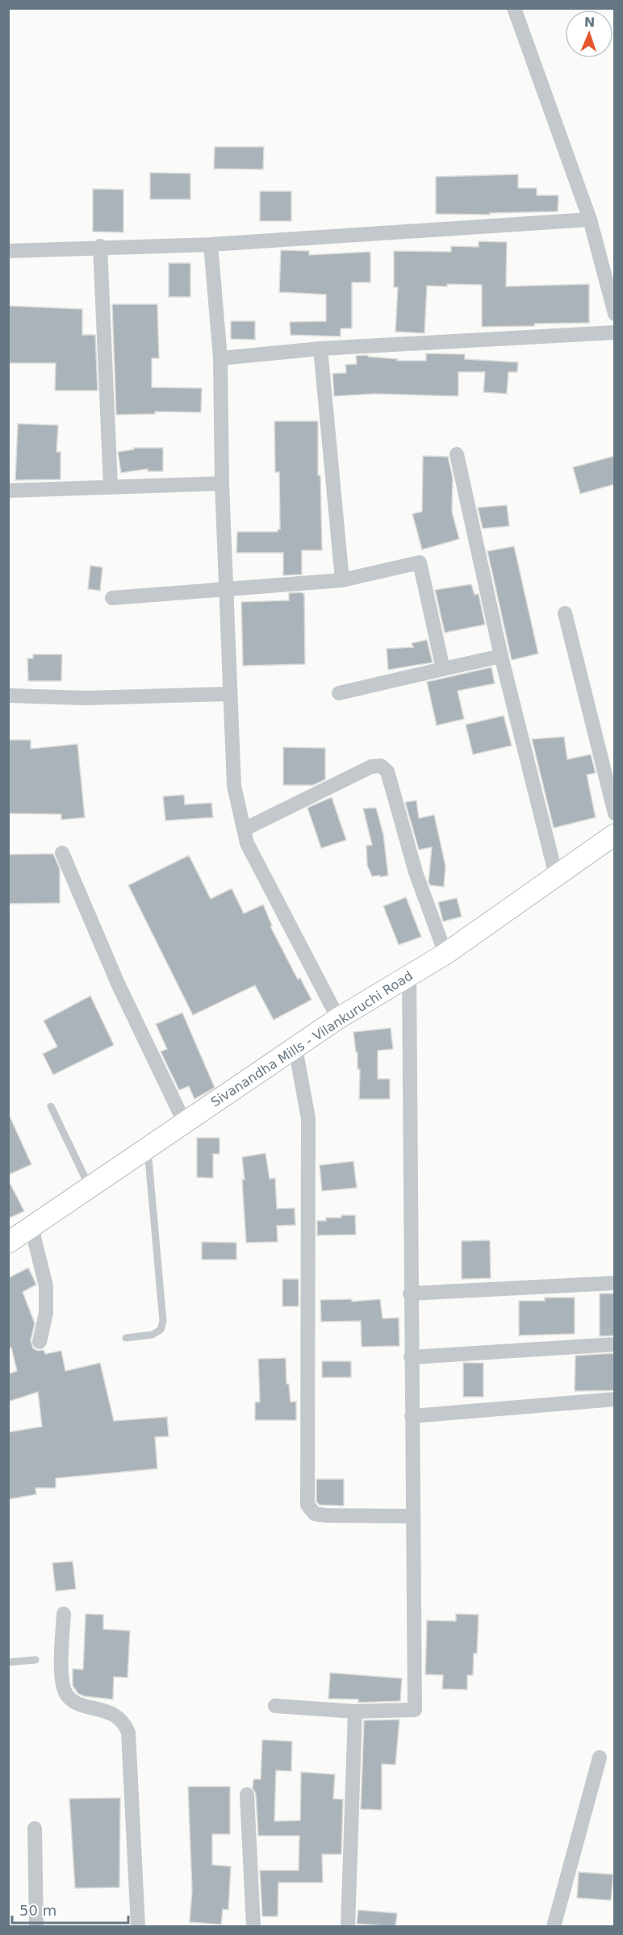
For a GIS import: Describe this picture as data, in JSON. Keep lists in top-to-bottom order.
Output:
{
  "streets": {
    "main road": ["Sivanandha Mills - Vilankuruchi Road"]
  },
  "scale_bar": "50 m",
  "north": "top"
}
